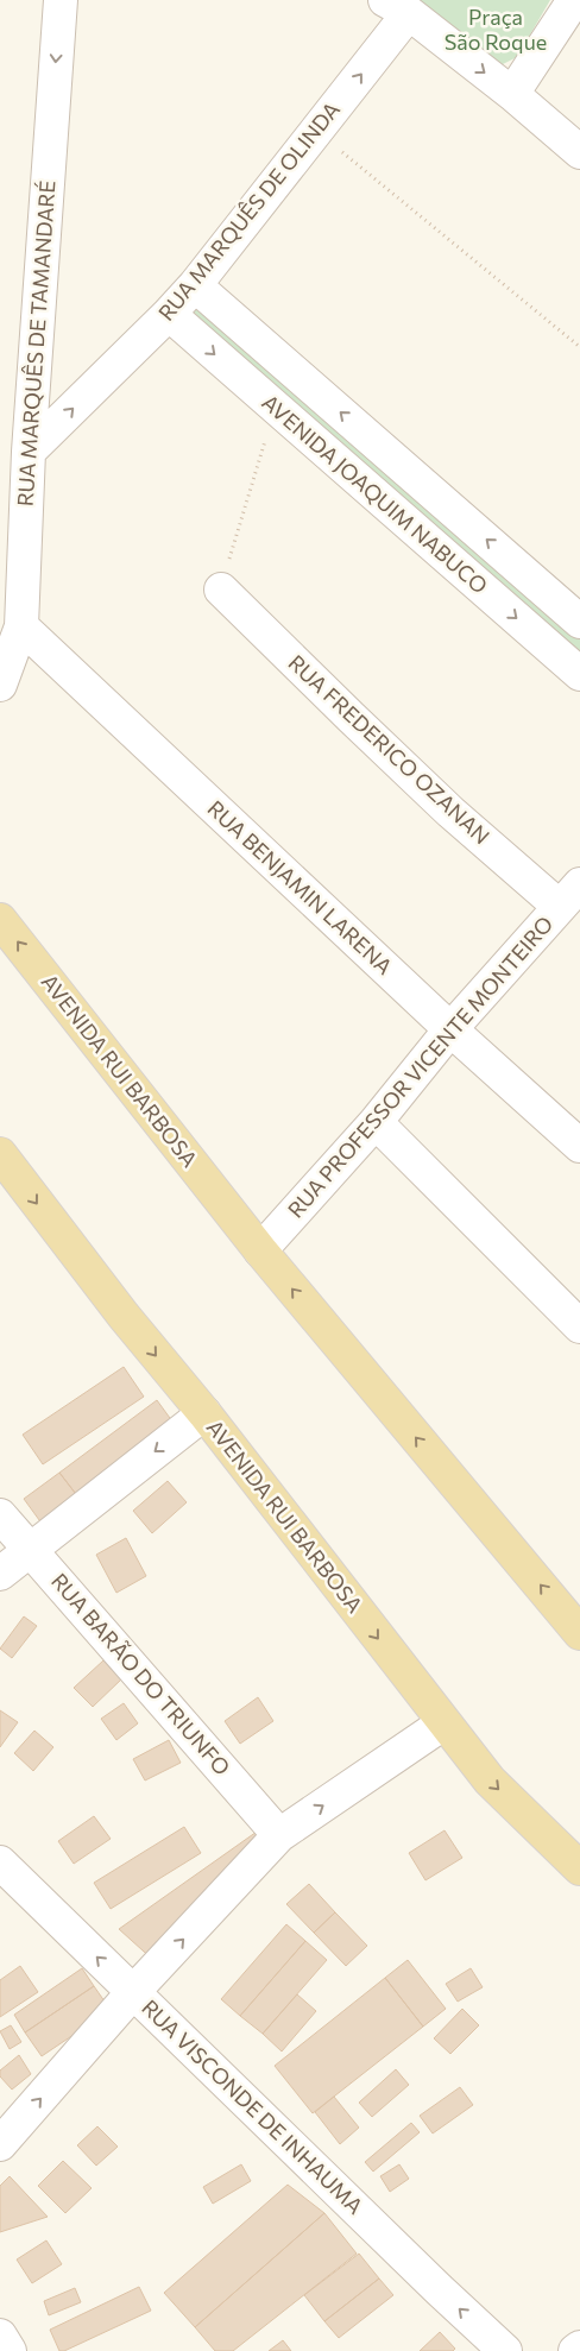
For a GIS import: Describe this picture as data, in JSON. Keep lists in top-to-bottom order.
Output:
{
  "streets": {
    "main road": ["AVENIDA RUI BARBOSA"],
    "street": [
      "RUA MARQUÊS DE OLINDA",
      "RUA MARQUÊS DE TAMANDARÉ",
      "AVENIDA JOAQUIM NABUCO",
      "RUA FREDERICO OZANAN",
      "RUA BENJAMIN LARENA",
      "RUA PROFESSOR VICENTE MONTEIRO",
      "RUA BARÃO DO TRIUNFO",
      "RUA VISCONDE DE INHAUMA"
    ]
  },
  "crossings": [
    ["RUA MARQUÊS DE OLINDA", "RUA MARQUÊS DE TAMANDARÉ"],
    ["RUA MARQUÊS DE OLINDA", "AVENIDA JOAQUIM NABUCO"],
    ["RUA MARQUÊS DE TAMANDARÉ", "RUA BENJAMIN LARENA"],
    ["RUA FREDERICO OZANAN", "RUA PROFESSOR VICENTE MONTEIRO"],
    ["RUA BENJAMIN LARENA", "RUA PROFESSOR VICENTE MONTEIRO"],
    ["RUA PROFESSOR VICENTE MONTEIRO", "AVENIDA RUI BARBOSA"]
  ],
  "one_way": ["RUA MARQUÊS DE OLINDA", "RUA MARQUÊS DE TAMANDARÉ", "RUA VISCONDE DE INHAUMA"],
  "parks": ["Praça São Roque"]
}
